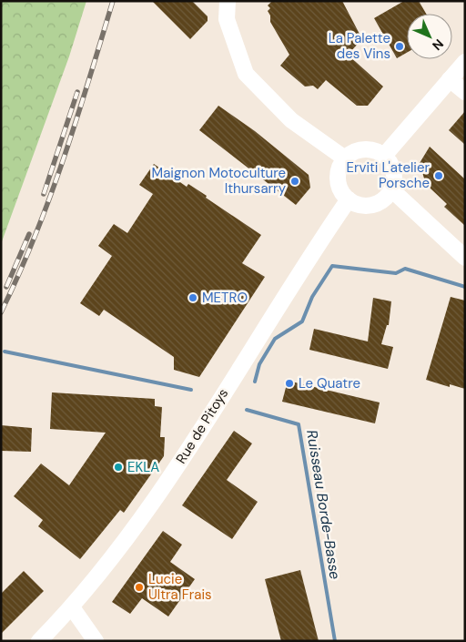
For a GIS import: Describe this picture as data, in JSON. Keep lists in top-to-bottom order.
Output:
{
  "streets": {
    "street": ["Rue de Pitoys"]
  },
  "water": ["Ruisseau Borde-Basse"],
  "places": [
    "La Palette des Vins",
    "Erviti L'atelier Porsche",
    "Maignon Motoculture Ithursarry",
    "METRO",
    "Le Quatre",
    "EKLA",
    "Lucie Ultra Frais"
  ],
  "north": "bottom right"
}
